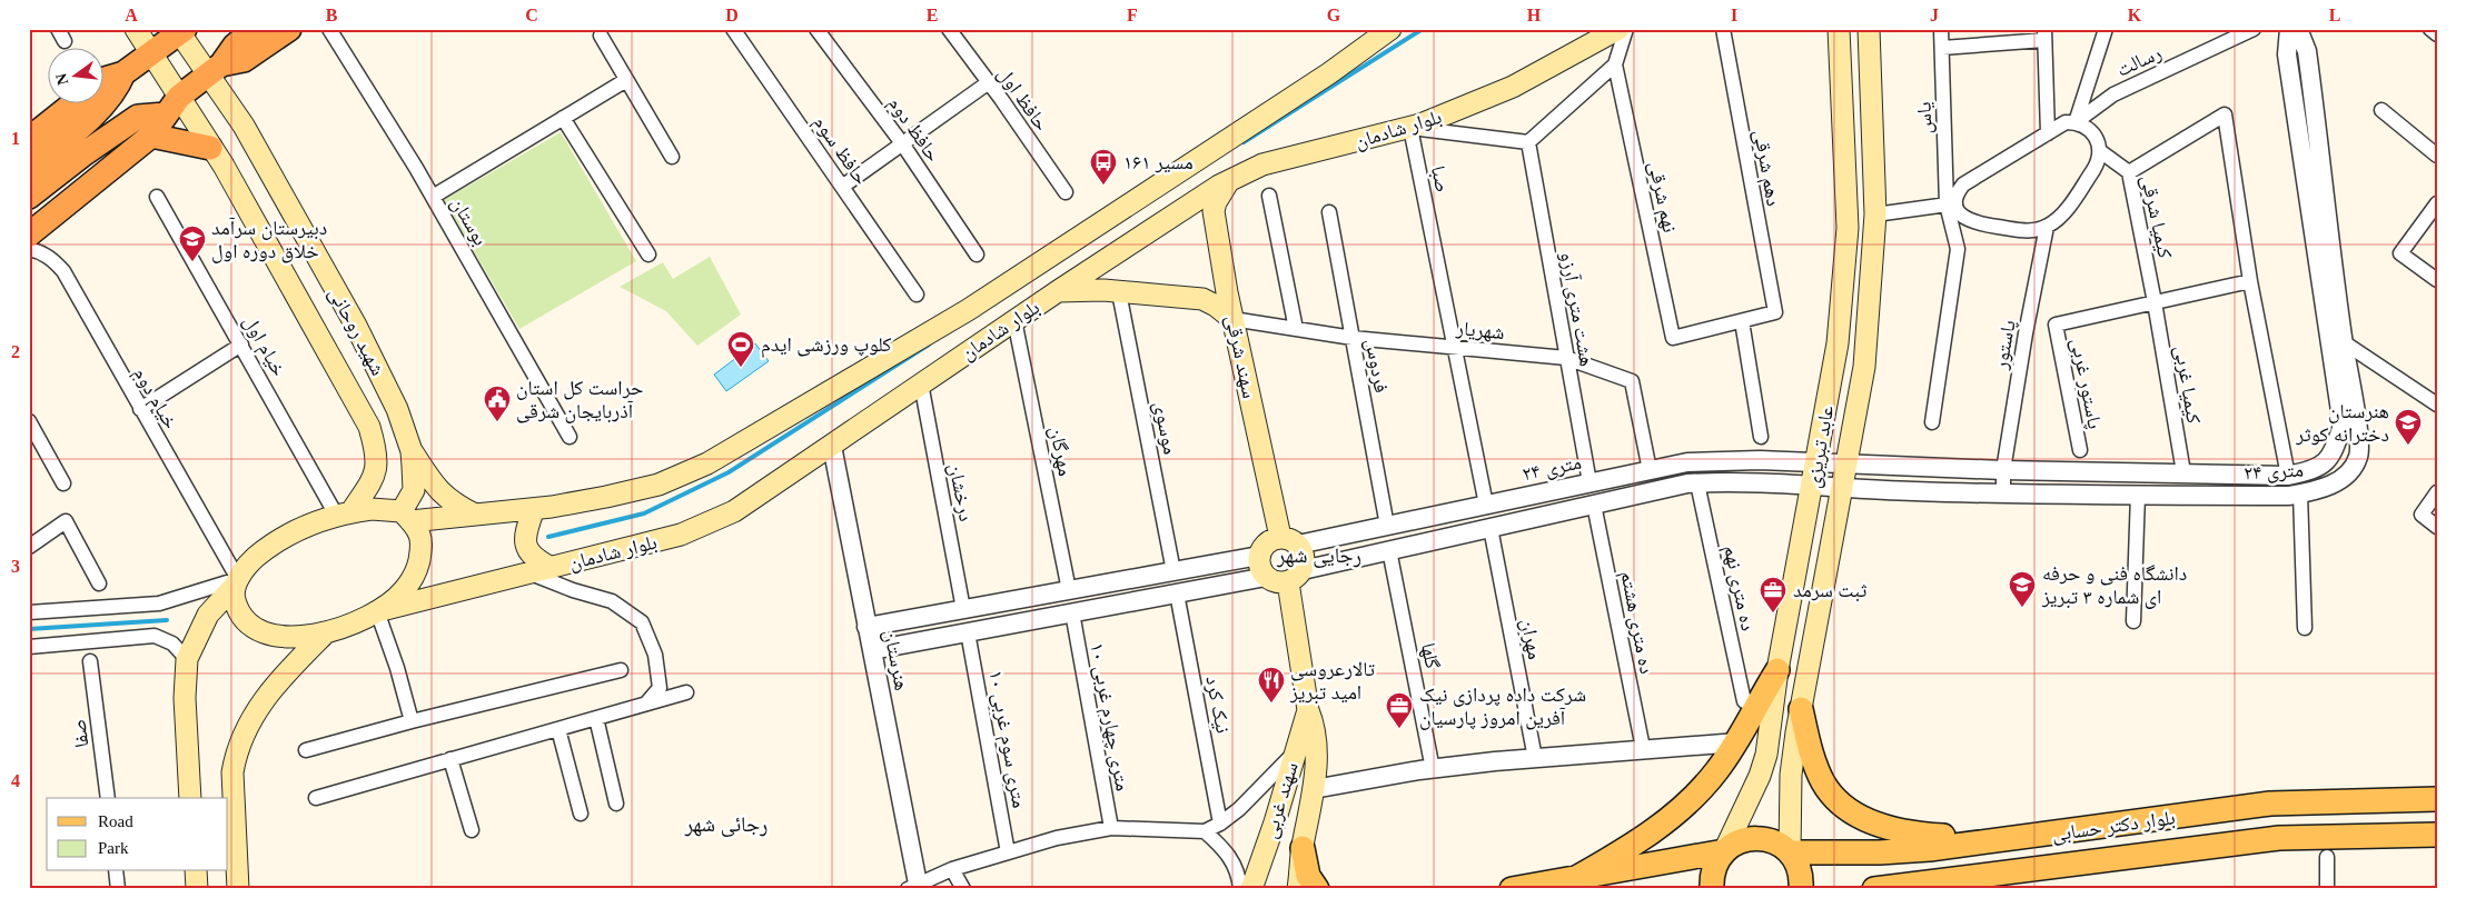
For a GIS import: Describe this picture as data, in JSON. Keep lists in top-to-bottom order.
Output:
{
  "streets": {
    "main road": [
      "بلوار شادمان",
      "شهید روحانی",
      "سهند شرقی",
      "عابد تبریزی",
      "سهند غربی",
      "بلوار دکتر حسابی"
    ],
    "street": [
      "رسالت",
      "حافظ اول",
      "یاس",
      "حافظ دوم",
      "حافظ سوم",
      "دهم شرقی",
      "صبا",
      "نهم شرقی",
      "کیمیا شرقی",
      "بوستان",
      "هشت متری آرزو",
      "شهریار",
      "پاستور",
      "خیام اول",
      "فردوس",
      "پاستور غربی",
      "کیمیا غربی",
      "خیام دوم",
      "موسوی",
      "مهرگان",
      "۲۴ متری",
      "درخشان",
      "ده متری نهم",
      "ده متری هشتم",
      "مهران",
      "گلها",
      "هنرستان",
      "نیک کرد",
      "۱۰ متری چهارم غربی",
      "صفا",
      "۱۰ متری سوم غربی"
    ]
  },
  "crossings": [
    ["رسالت", "یاس"],
    ["بلوار شادمان", "صبا"],
    ["بلوار شادمان", "شهید روحانی"],
    ["بلوار شادمان", "خیام اول"],
    ["بلوار شادمان", "سهند شرقی"],
    ["بلوار شادمان", "خیام دوم"],
    ["بلوار شادمان", "مهرگان"],
    ["بلوار شادمان", "درخشان"],
    ["بلوار شادمان", "هنرستان"],
    ["دهم شرقی", "نهم شرقی"],
    ["صبا", "شهریار"],
    ["صبا", "۲۴ متری"],
    ["کیمیا شرقی", "پاستور غربی"],
    ["کیمیا شرقی", "کیمیا غربی"],
    ["هشت متری آرزو", "شهریار"],
    ["هشت متری آرزو", "۲۴ متری"],
    ["شهریار", "سهند شرقی"],
    ["شهریار", "فردوس"],
    ["شهریار", "۲۴ متری"],
    ["شهید روحانی", "خیام اول"],
    ["شهید روحانی", "خیام دوم"],
    ["پاستور", "۲۴ متری"],
    ["خیام اول", "خیام دوم"],
    ["سهند شرقی", "۲۴ متری"],
    ["سهند شرقی", "سهند غربی"],
    ["فردوس", "۲۴ متری"],
    ["پاستور غربی", "کیمیا غربی"],
    ["کیمیا غربی", "۲۴ متری"],
    ["عابد تبریزی", "۲۴ متری"],
    ["عابد تبریزی", "بلوار دکتر حسابی"],
    ["۲۴ متری", "سهند غربی"]
  ],
  "districts": ["رجایی شهر", "رجائی شهر"],
  "places": {
    "bus stop": ["مسیر ۱۶۱"],
    "school or university": ["دبیرستان سرآمد خلاق دوره اول", "هنرستان دخترانه کوثر", "دانشگاه فنی و حرفه ای شماره ۳ تبریز"],
    "sports": ["کلوپ ورزشی ایدم"],
    "public building": ["حراست کل استان آذربایجان شرقی"],
    "office": ["ثبت سرمد", "شرکت داده پردازی نیک آفرین امروز پارسیان"],
    "restaurant": ["تالارعروسی امید تبریز"]
  },
  "legend": ["Road", "Park"],
  "north": "left",
  "grid": {
    "columns": [
      "A",
      "B",
      "C",
      "D",
      "E",
      "F",
      "G",
      "H",
      "I",
      "J",
      "K",
      "L"
    ],
    "rows": [
      "1",
      "2",
      "3",
      "4"
    ]
  }
}
